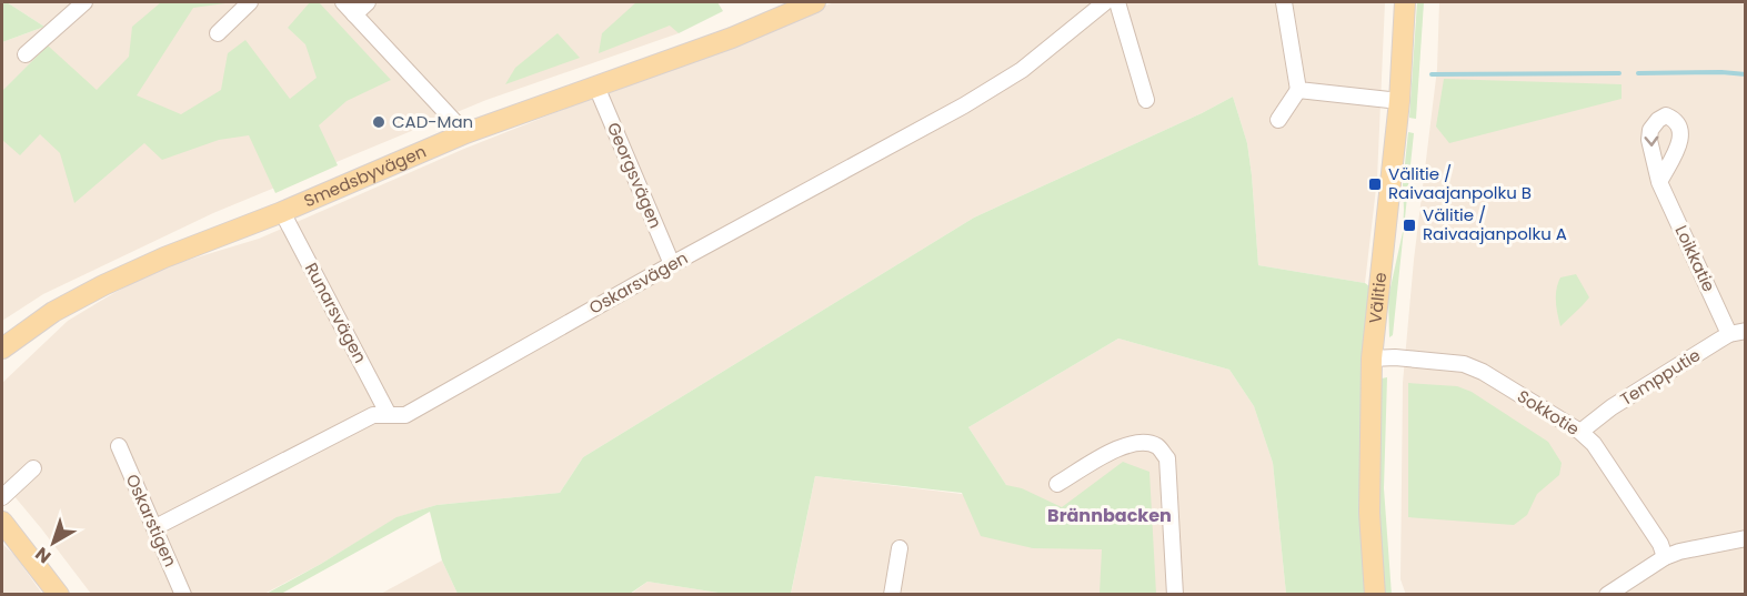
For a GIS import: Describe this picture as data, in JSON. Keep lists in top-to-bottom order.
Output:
{
  "streets": {
    "main road": ["Smedsbyvägen", "Välitie"],
    "street": [
      "Georgsvägen",
      "Loikkatie",
      "Oskarsvägen",
      "Runarsvägen",
      "Tempputie",
      "Sokkotie",
      "Oskarstigen"
    ]
  },
  "crossings": [
    ["Georgsvägen", "Smedsbyvägen"],
    ["Georgsvägen", "Oskarsvägen"],
    ["Smedsbyvägen", "Runarsvägen"],
    ["Loikkatie", "Tempputie"],
    ["Oskarsvägen", "Runarsvägen"],
    ["Oskarsvägen", "Oskarstigen"],
    ["Välitie", "Sokkotie"],
    ["Tempputie", "Sokkotie"]
  ],
  "districts": ["Brännbacken"],
  "places": {
    "other": ["CAD-Man"],
    "transit": ["Välitie / Raivaajanpolku B", "Välitie / Raivaajanpolku A"]
  },
  "north": "bottom left"
}
